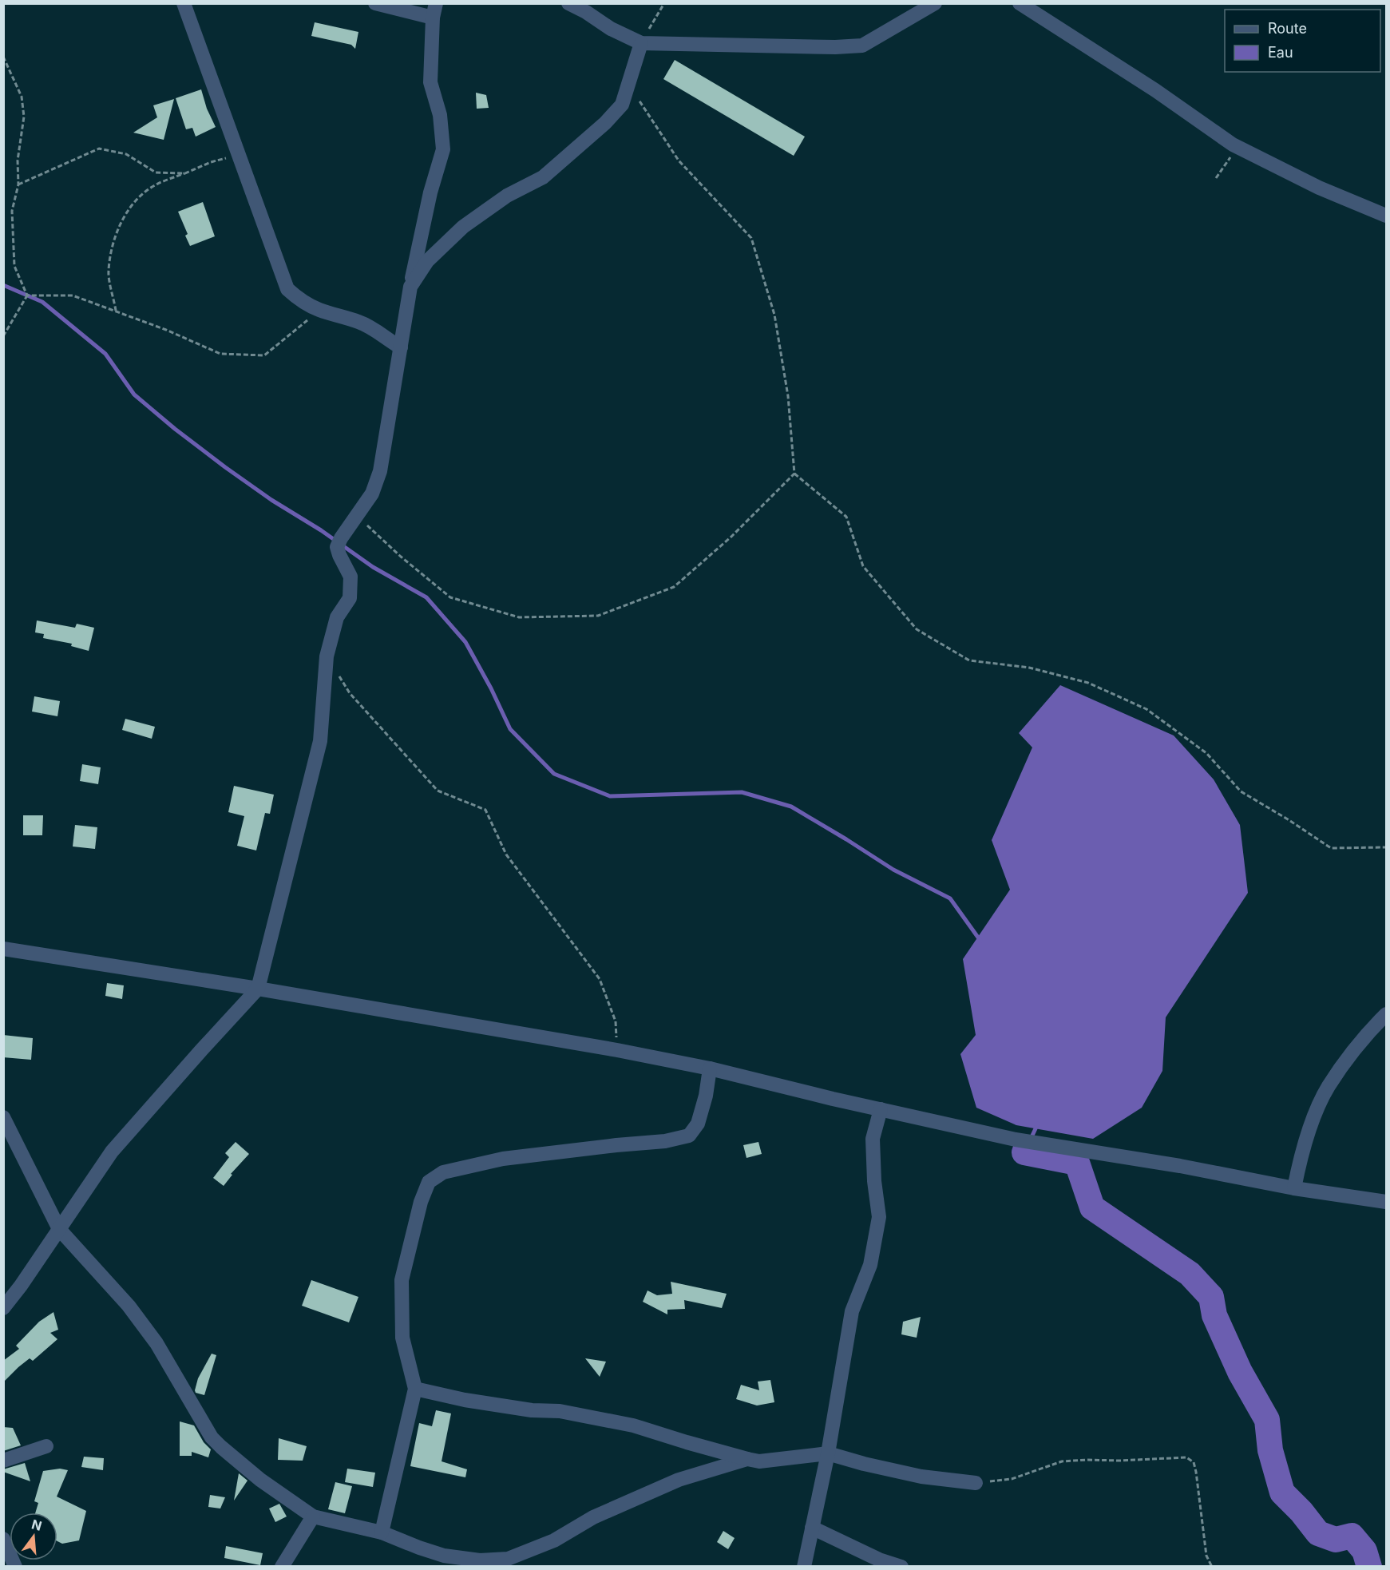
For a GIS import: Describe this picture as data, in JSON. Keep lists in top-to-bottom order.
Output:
{
  "legend": ["Route", "Eau"],
  "north": "top"
}
